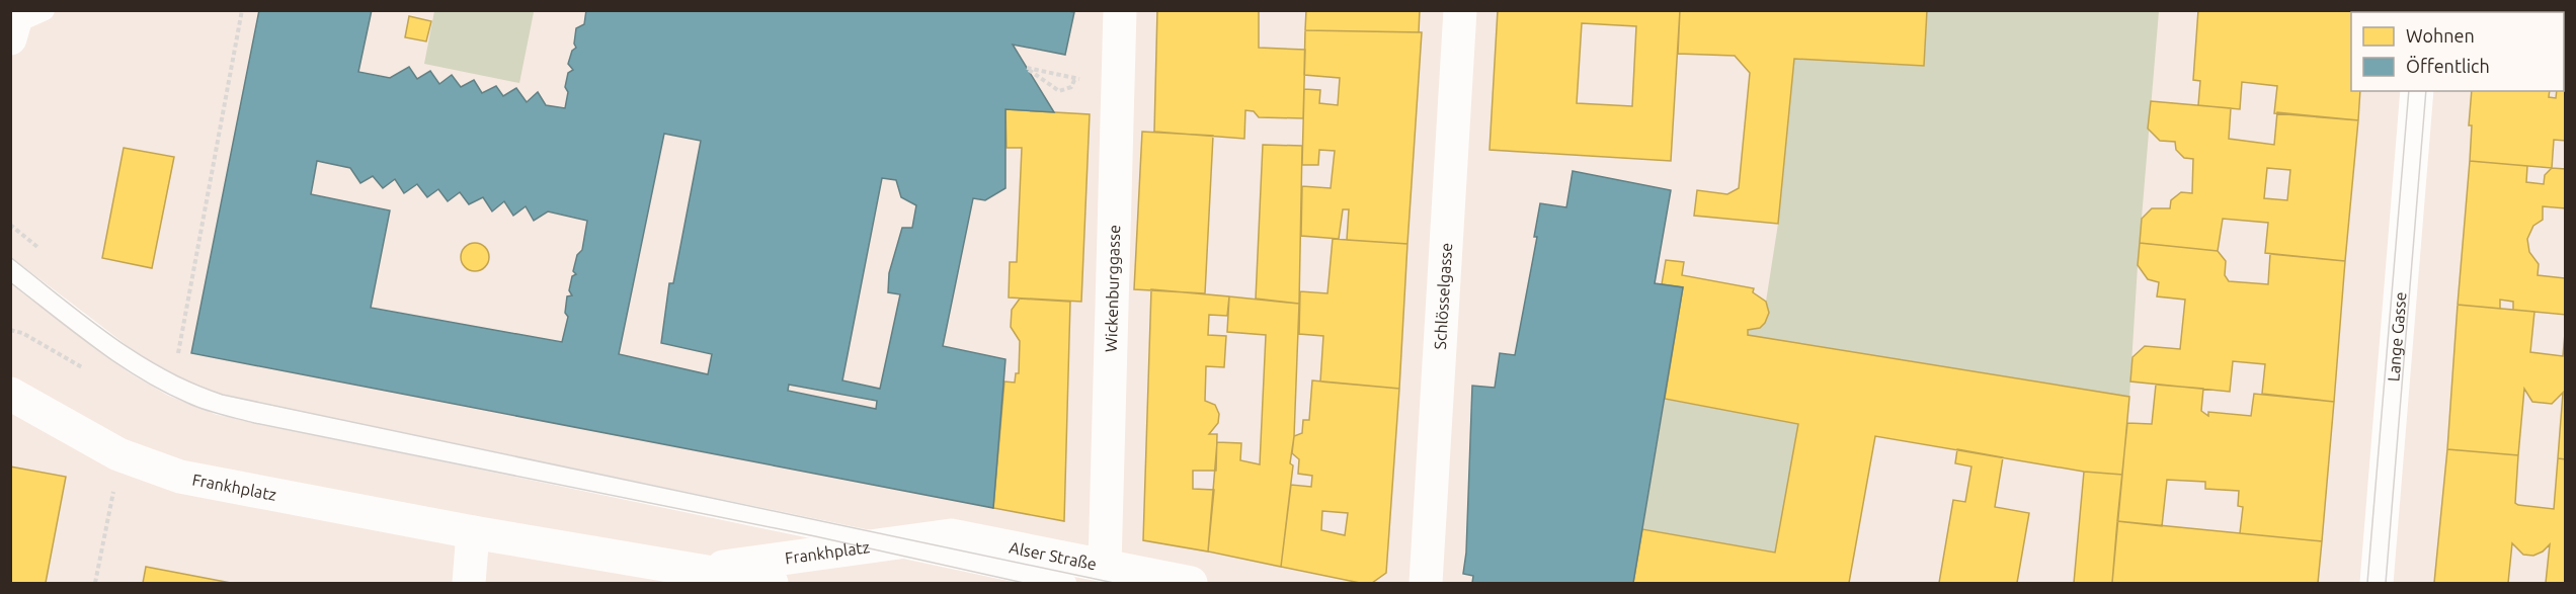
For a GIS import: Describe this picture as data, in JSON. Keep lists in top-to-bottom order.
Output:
{
  "streets": {
    "street": [
      "Wickenburggasse",
      "Schlösselgasse",
      "Lange Gasse",
      "Frankhplatz",
      "Alser Straße"
    ]
  },
  "crossings": [
    ["Wickenburggasse", "Alser Straße"],
    ["Frankhplatz", "Alser Straße"]
  ],
  "legend": ["Wohnen", "Öffentlich"]
}
